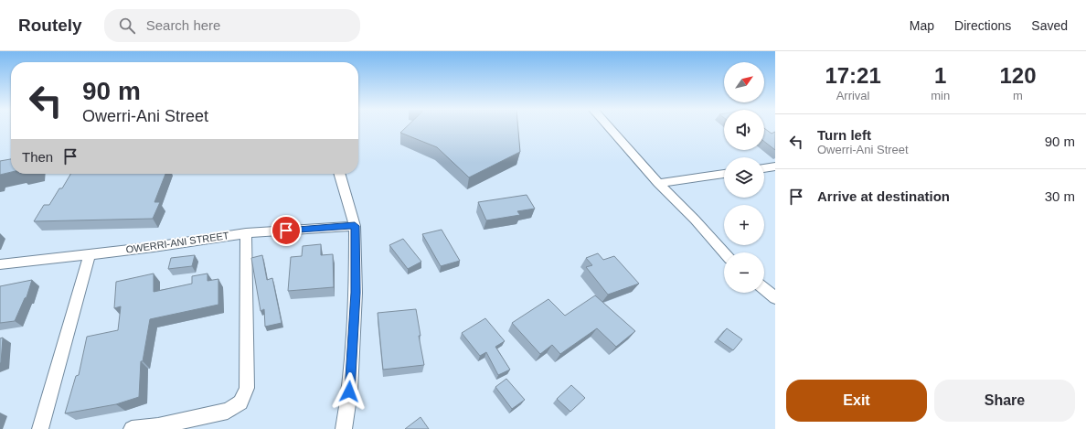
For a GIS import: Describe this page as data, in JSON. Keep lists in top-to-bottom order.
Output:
{
  "streets": {
    "street": ["OWERRI-ANI STREET"]
  },
  "north": "top right",
  "page": {
    "header": "Routely",
    "search": "Search here",
    "nav": ["Map", "Directions", "Saved"],
    "eta": [
      "17:21",
      "Arrival",
      "1",
      "min",
      "120",
      "m"
    ],
    "map_buttons": ["+", "−"],
    "turn": ["90 m", "Owerri-Ani Street"],
    "list": [
      {
        "name": "Turn left",
        "note": "Owerri-Ani Street",
        "value": "90 m"
      },
      {
        "name": "Arrive at destination",
        "value": "30 m"
      }
    ],
    "then": "Then",
    "buttons": ["Exit", "Share"]
  }
}
